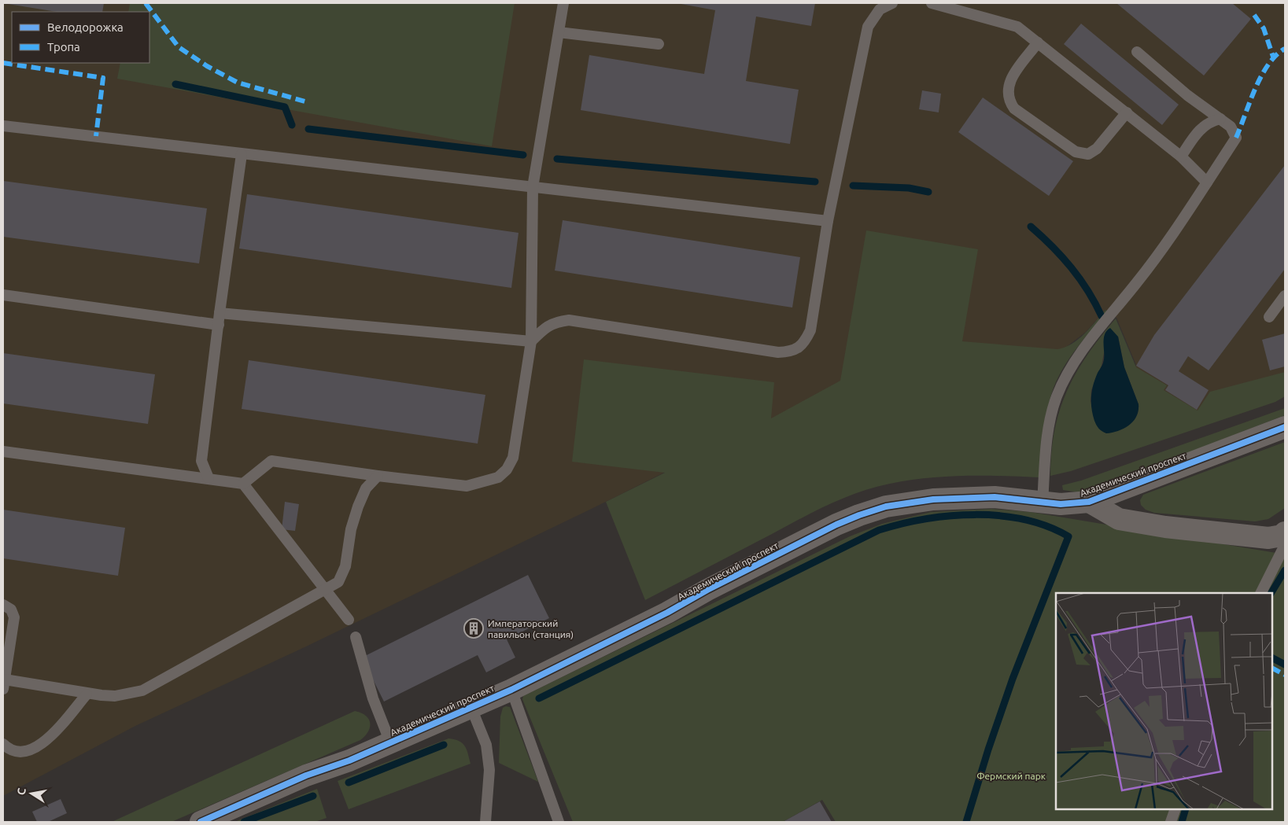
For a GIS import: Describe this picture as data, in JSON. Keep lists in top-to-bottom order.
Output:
{
  "streets": {
    "street": ["Академический проспект"]
  },
  "parks": ["Фермский парк"],
  "places": {
    "building": ["Императорский павильон (станция)"]
  },
  "legend": ["Велодорожка", "Тропа"],
  "north": "left"
}
